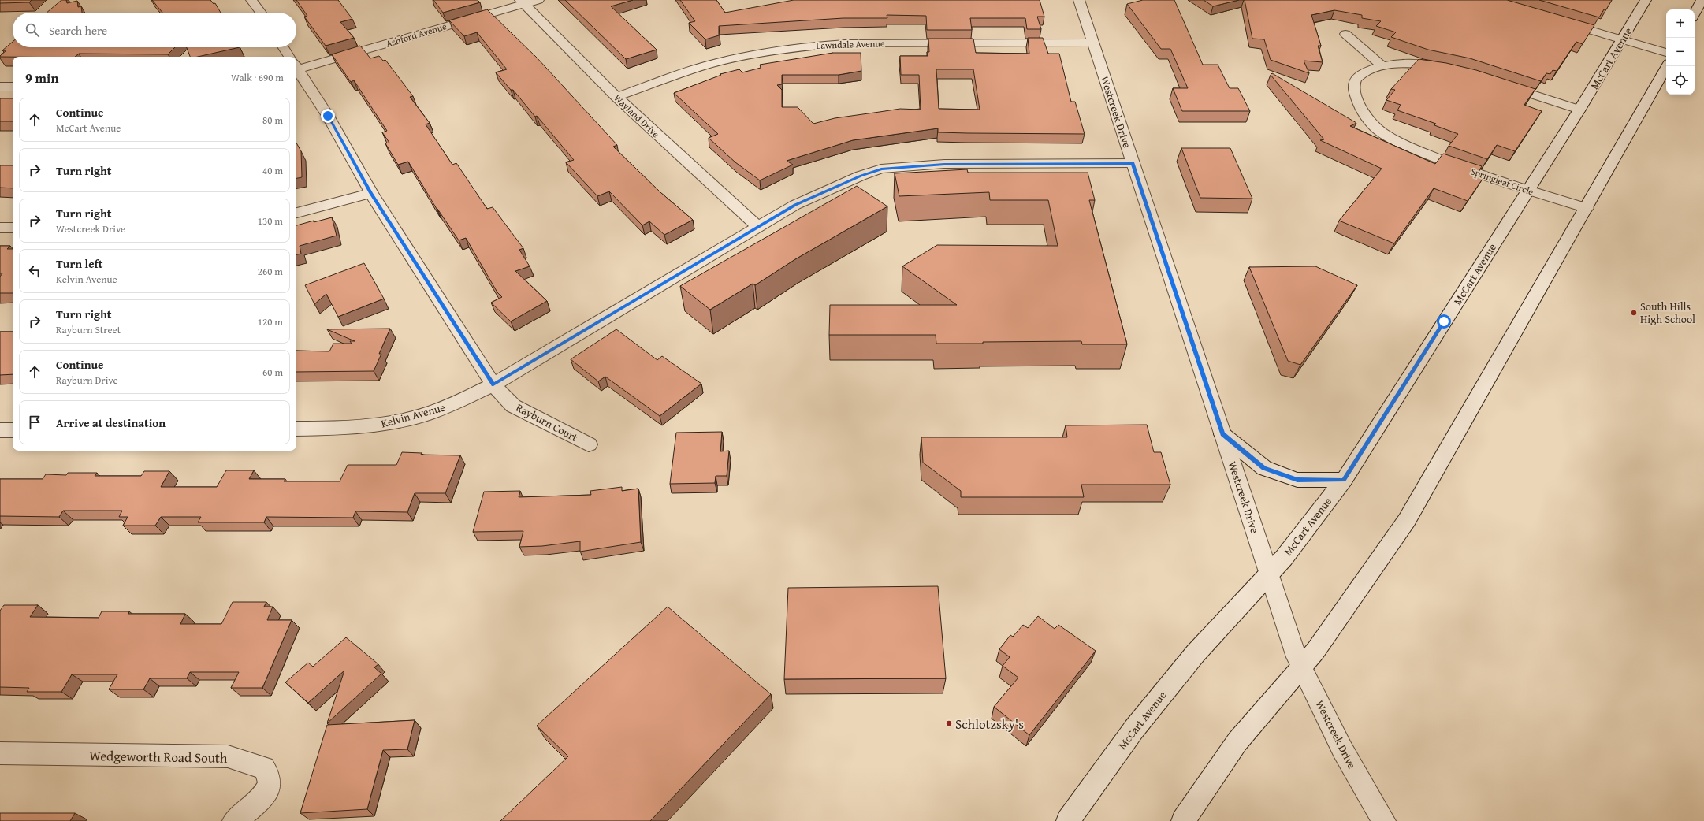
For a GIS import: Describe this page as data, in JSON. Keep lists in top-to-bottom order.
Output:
{
  "streets": {
    "street": [
      "Ashford Avenue",
      "Lawndale Avenue",
      "McCart Avenue",
      "Westcreek Drive",
      "Wayland Drive",
      "Springleaf Circle",
      "Kelvin Avenue",
      "Rayburn Court",
      "Wedgeworth Road South"
    ]
  },
  "crossings": [
    ["Ashford Avenue", "Wayland Drive"],
    ["Lawndale Avenue", "Westcreek Drive"],
    ["Lawndale Avenue", "Wayland Drive"],
    ["McCart Avenue", "Westcreek Drive"],
    ["McCart Avenue", "Springleaf Circle"],
    ["Westcreek Drive", "Kelvin Avenue"],
    ["Wayland Drive", "Kelvin Avenue"],
    ["Kelvin Avenue", "Rayburn Court"]
  ],
  "places": ["South Hills High School", "Schlotzsky's"],
  "page": {
    "map_buttons": ["+", "−"],
    "search": "Search here",
    "heading": ["9 min", "Walk · 690 m"],
    "list": [
      ["Continue", "McCart Avenue", "80 m"],
      ["Turn right", "40 m"],
      ["Turn right", "Westcreek Drive", "130 m"],
      ["Turn left", "Kelvin Avenue", "260 m"],
      ["Turn right", "Rayburn Street", "120 m"],
      ["Continue", "Rayburn Drive", "60 m"],
      "Arrive at destination"
    ]
  }
}
